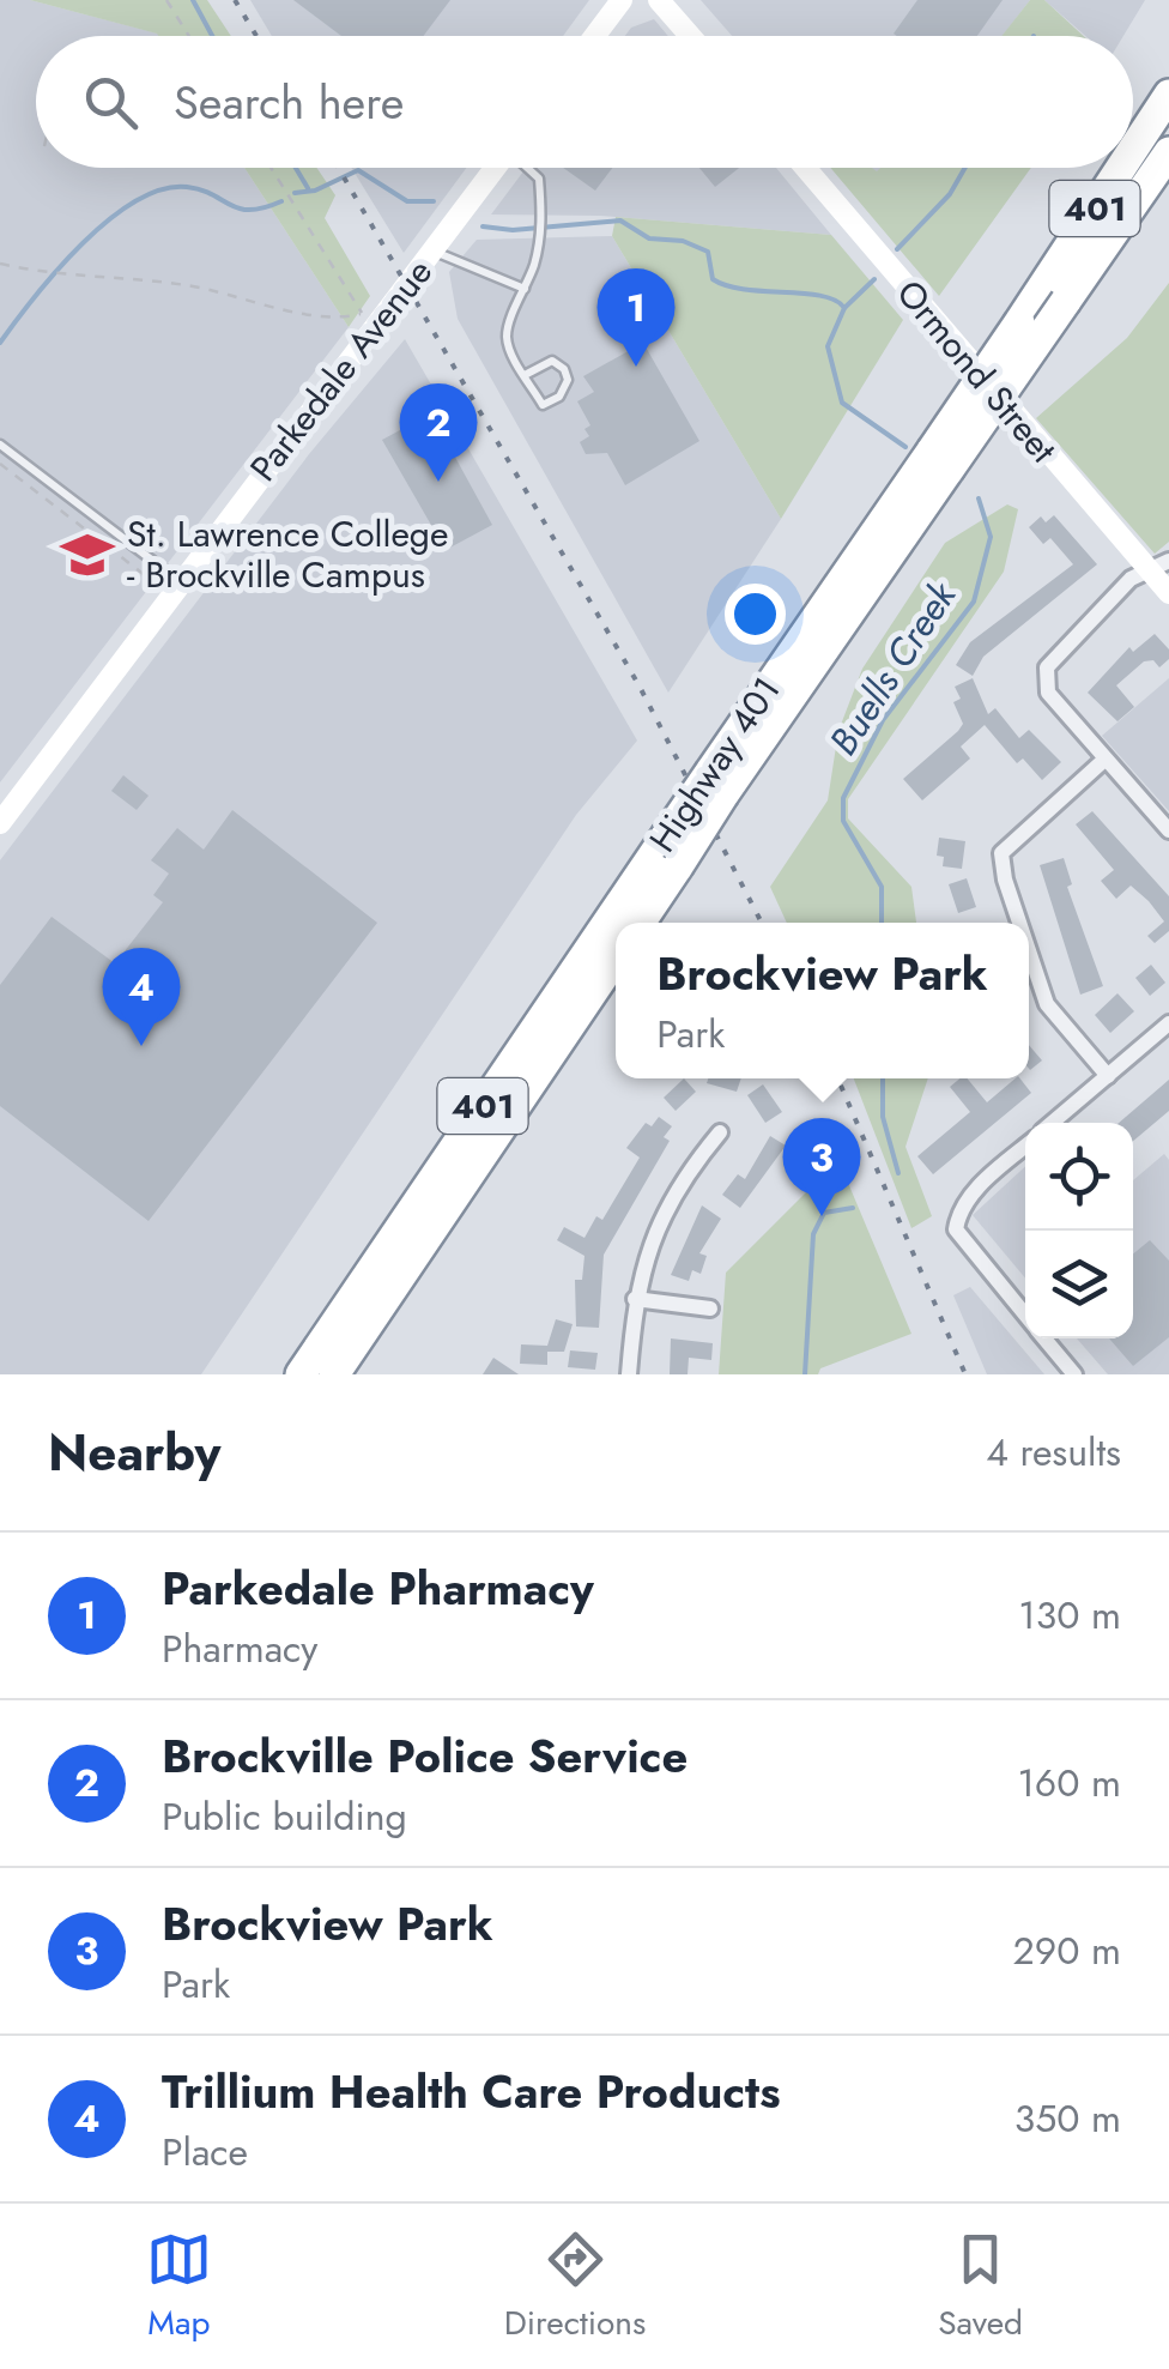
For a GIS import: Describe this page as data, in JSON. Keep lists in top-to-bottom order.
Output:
{
  "streets": {
    "highway": ["401", "Highway 401"],
    "main road": ["Parkedale Avenue", "Ormond Street"]
  },
  "water": ["Buells Creek"],
  "places": {
    "school or university": ["St. Lawrence College - Brockville Campus"]
  },
  "page": {
    "search": "Search here",
    "pins": [
      "1",
      "2",
      "4",
      "3"
    ],
    "popup": ["Brockview Park", "Park"],
    "heading": ["Nearby", "4 results"],
    "list": [
      {
        "mark": "1",
        "name": "Parkedale Pharmacy",
        "note": "Pharmacy",
        "value": "130 m"
      },
      {
        "mark": "2",
        "name": "Brockville Police Service",
        "note": "Public building",
        "value": "160 m"
      },
      {
        "mark": "3",
        "name": "Brockview Park",
        "note": "Park",
        "value": "290 m"
      },
      {
        "mark": "4",
        "name": "Trillium Health Care Products",
        "note": "Place",
        "value": "350 m"
      }
    ],
    "nav": ["Map", "Directions", "Saved"]
  }
}
